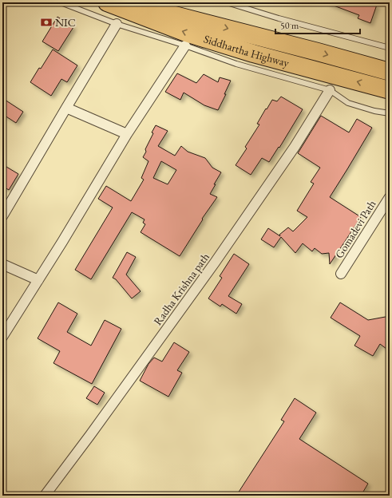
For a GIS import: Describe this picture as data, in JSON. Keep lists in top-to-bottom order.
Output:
{
  "streets": {
    "highway": ["Siddhartha Highway"],
    "street": ["Gomadevi Path", "Radha Krishna path"]
  },
  "places": {
    "bank": ["NIC"]
  },
  "scale_bar": "50 m"
}
